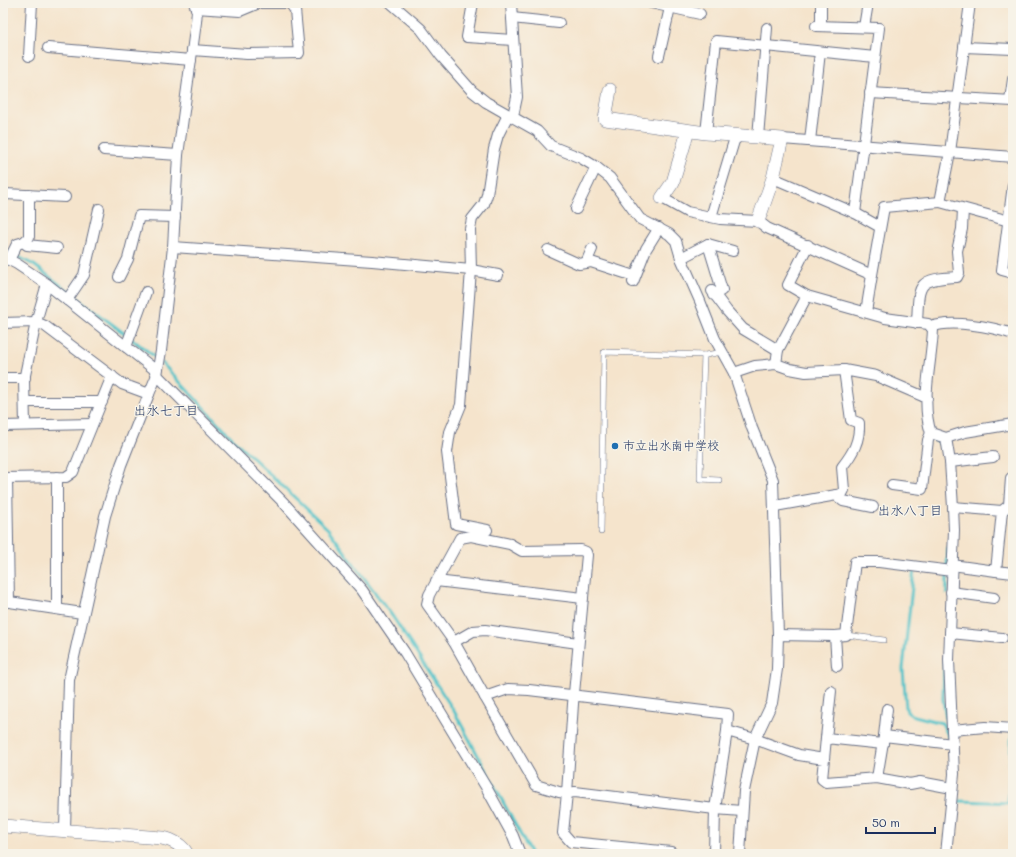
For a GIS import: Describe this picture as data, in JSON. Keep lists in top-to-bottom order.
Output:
{
  "districts": ["出水七丁目", "出水八丁目"],
  "places": ["市立出水南中学校"],
  "scale_bar": "50 m"
}
